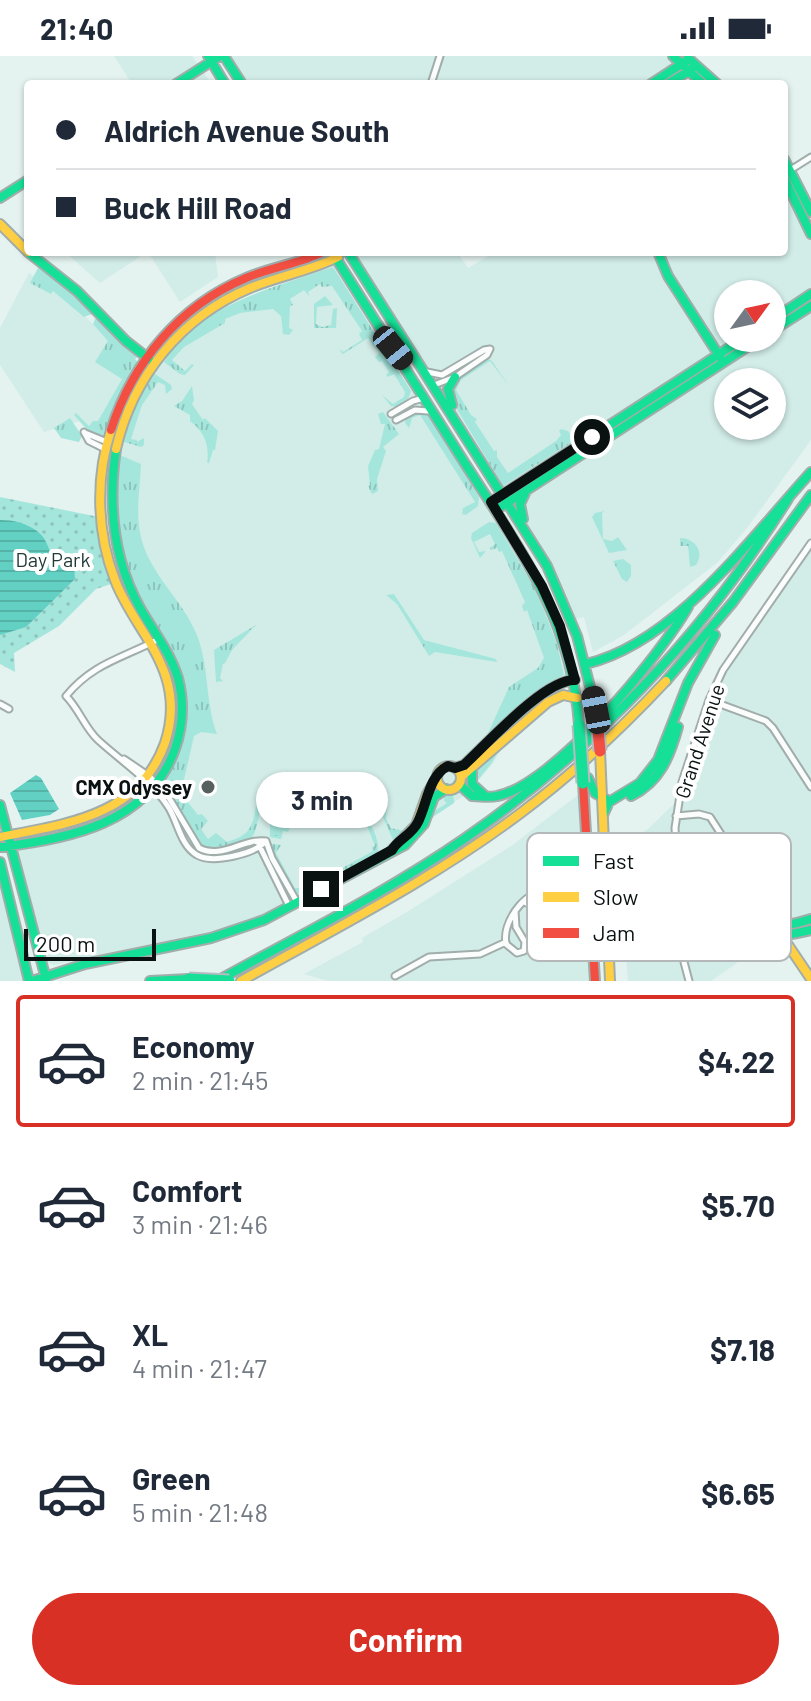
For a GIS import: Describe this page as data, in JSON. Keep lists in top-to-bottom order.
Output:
{
  "streets": {
    "street": ["Grand Avenue"]
  },
  "parks": ["Day Park"],
  "places": ["CMX Odyssey"],
  "legend": ["Fast", "Slow", "Jam"],
  "scale_bar": "200 m",
  "north": "top right",
  "page": {
    "status": "21:40",
    "banner": ["Aldrich Avenue South", "Buck Hill Road"],
    "bubble": "3 min",
    "scale": "200 m",
    "list": [
      {
        "name": "Economy",
        "note": "2 min · 21:45",
        "value": "$4.22"
      },
      {
        "name": "Comfort",
        "note": "3 min · 21:46",
        "value": "$5.70"
      },
      {
        "name": "XL",
        "note": "4 min · 21:47",
        "value": "$7.18"
      },
      {
        "name": "Green",
        "note": "5 min · 21:48",
        "value": "$6.65"
      }
    ],
    "buttons": "Confirm"
  }
}
